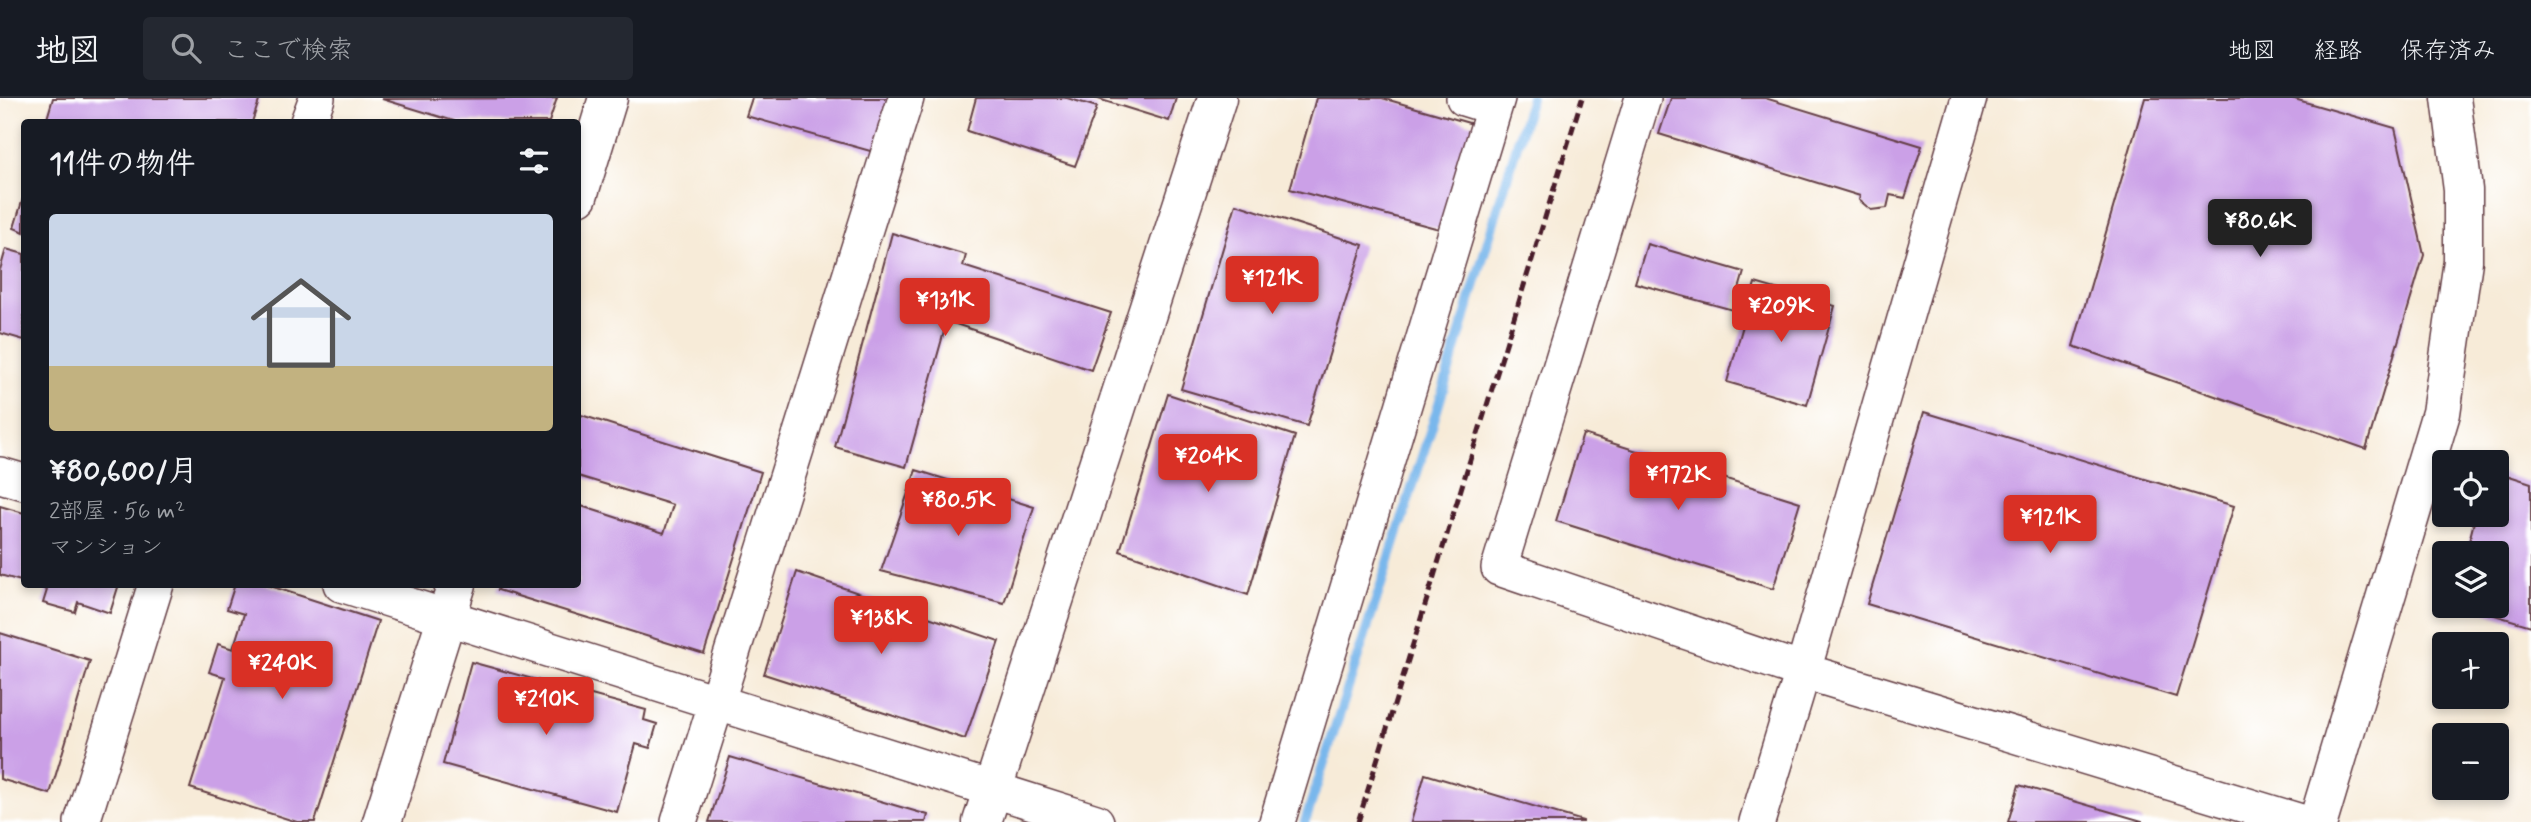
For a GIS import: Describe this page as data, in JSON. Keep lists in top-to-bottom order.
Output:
{
  "page": {
    "header": "地図",
    "search": "ここで検索",
    "nav": ["地図", "経路", "保存済み"],
    "heading": "11件の物件",
    "price": [
      "¥80.6K",
      "¥121K",
      "¥131K",
      "¥209K",
      "¥204K",
      "¥172K",
      "¥80.5K",
      "¥121K",
      "¥138K",
      "¥240K",
      "¥210K"
    ],
    "list": [
      {
        "name": "¥80,600/月",
        "note": "2部屋 · 56 m² · マンション"
      }
    ],
    "map_buttons": ["+", "−"]
  }
}
